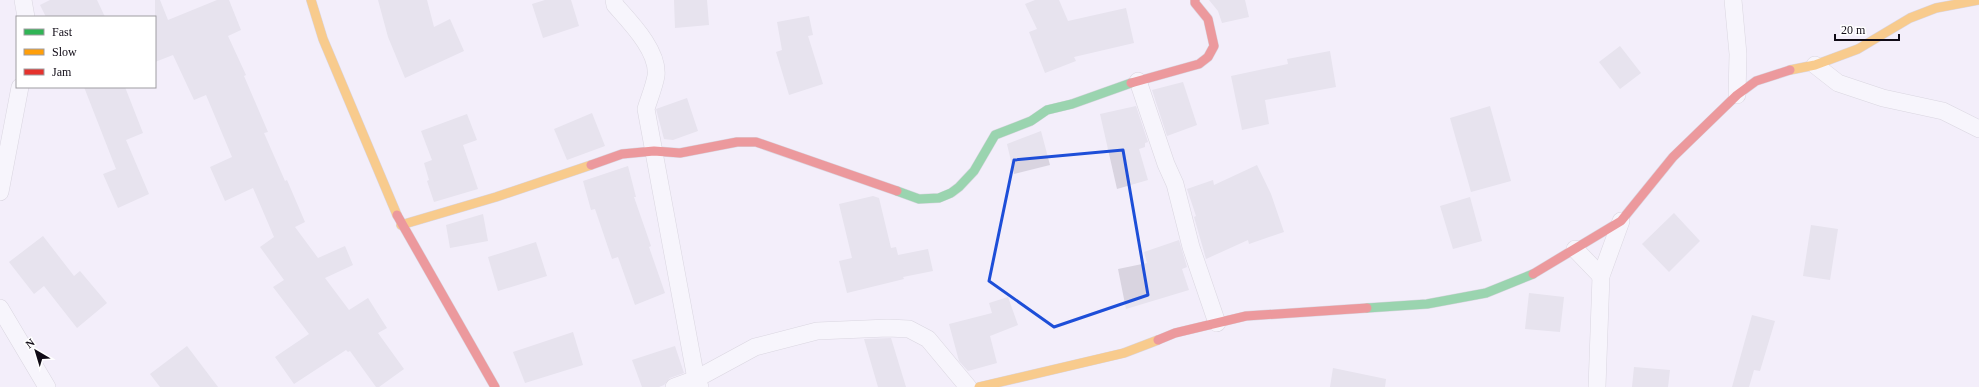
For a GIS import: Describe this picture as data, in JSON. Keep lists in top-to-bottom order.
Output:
{
  "legend": ["Fast", "Slow", "Jam"],
  "scale_bar": "20 m",
  "north": "top left"
}
